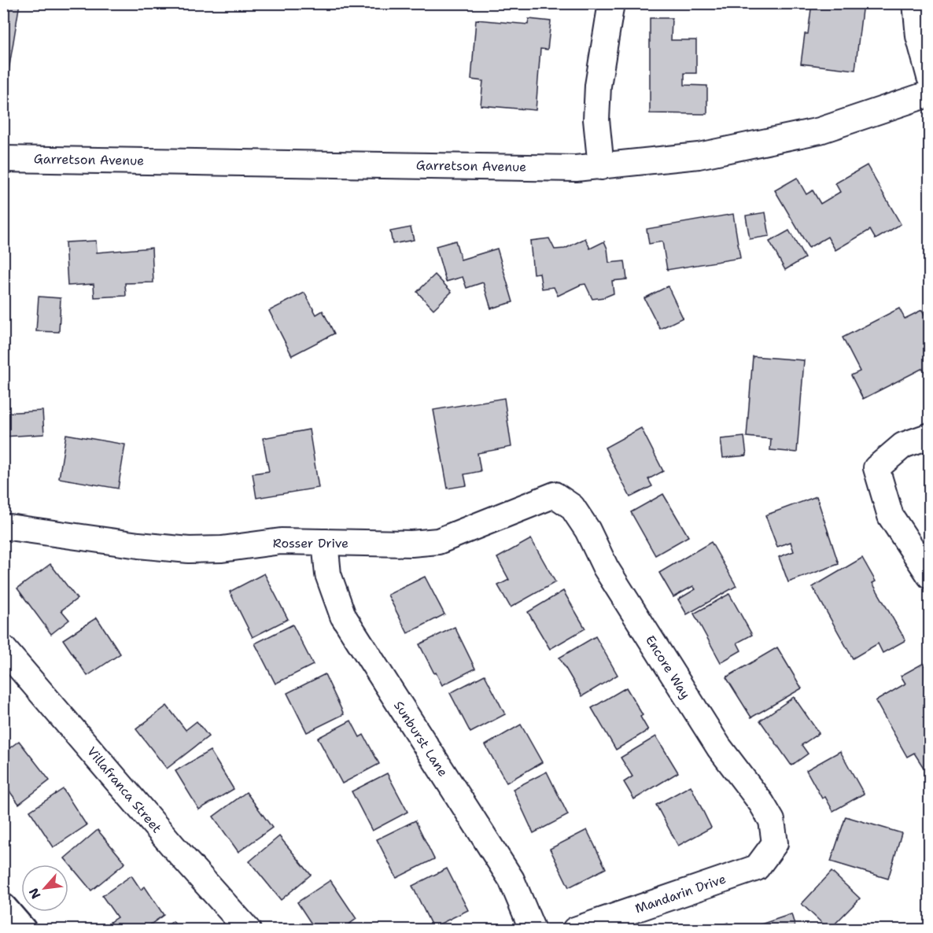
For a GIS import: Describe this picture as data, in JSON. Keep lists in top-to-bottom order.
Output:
{
  "streets": {
    "street": [
      "Garretson Avenue",
      "Rosser Drive",
      "Encore Way",
      "Sunburst Lane",
      "Villafranca Street",
      "Mandarin Drive"
    ]
  },
  "crossings": [
    ["Rosser Drive", "Encore Way"],
    ["Rosser Drive", "Sunburst Lane"],
    ["Encore Way", "Mandarin Drive"]
  ],
  "north": "bottom left"
}
